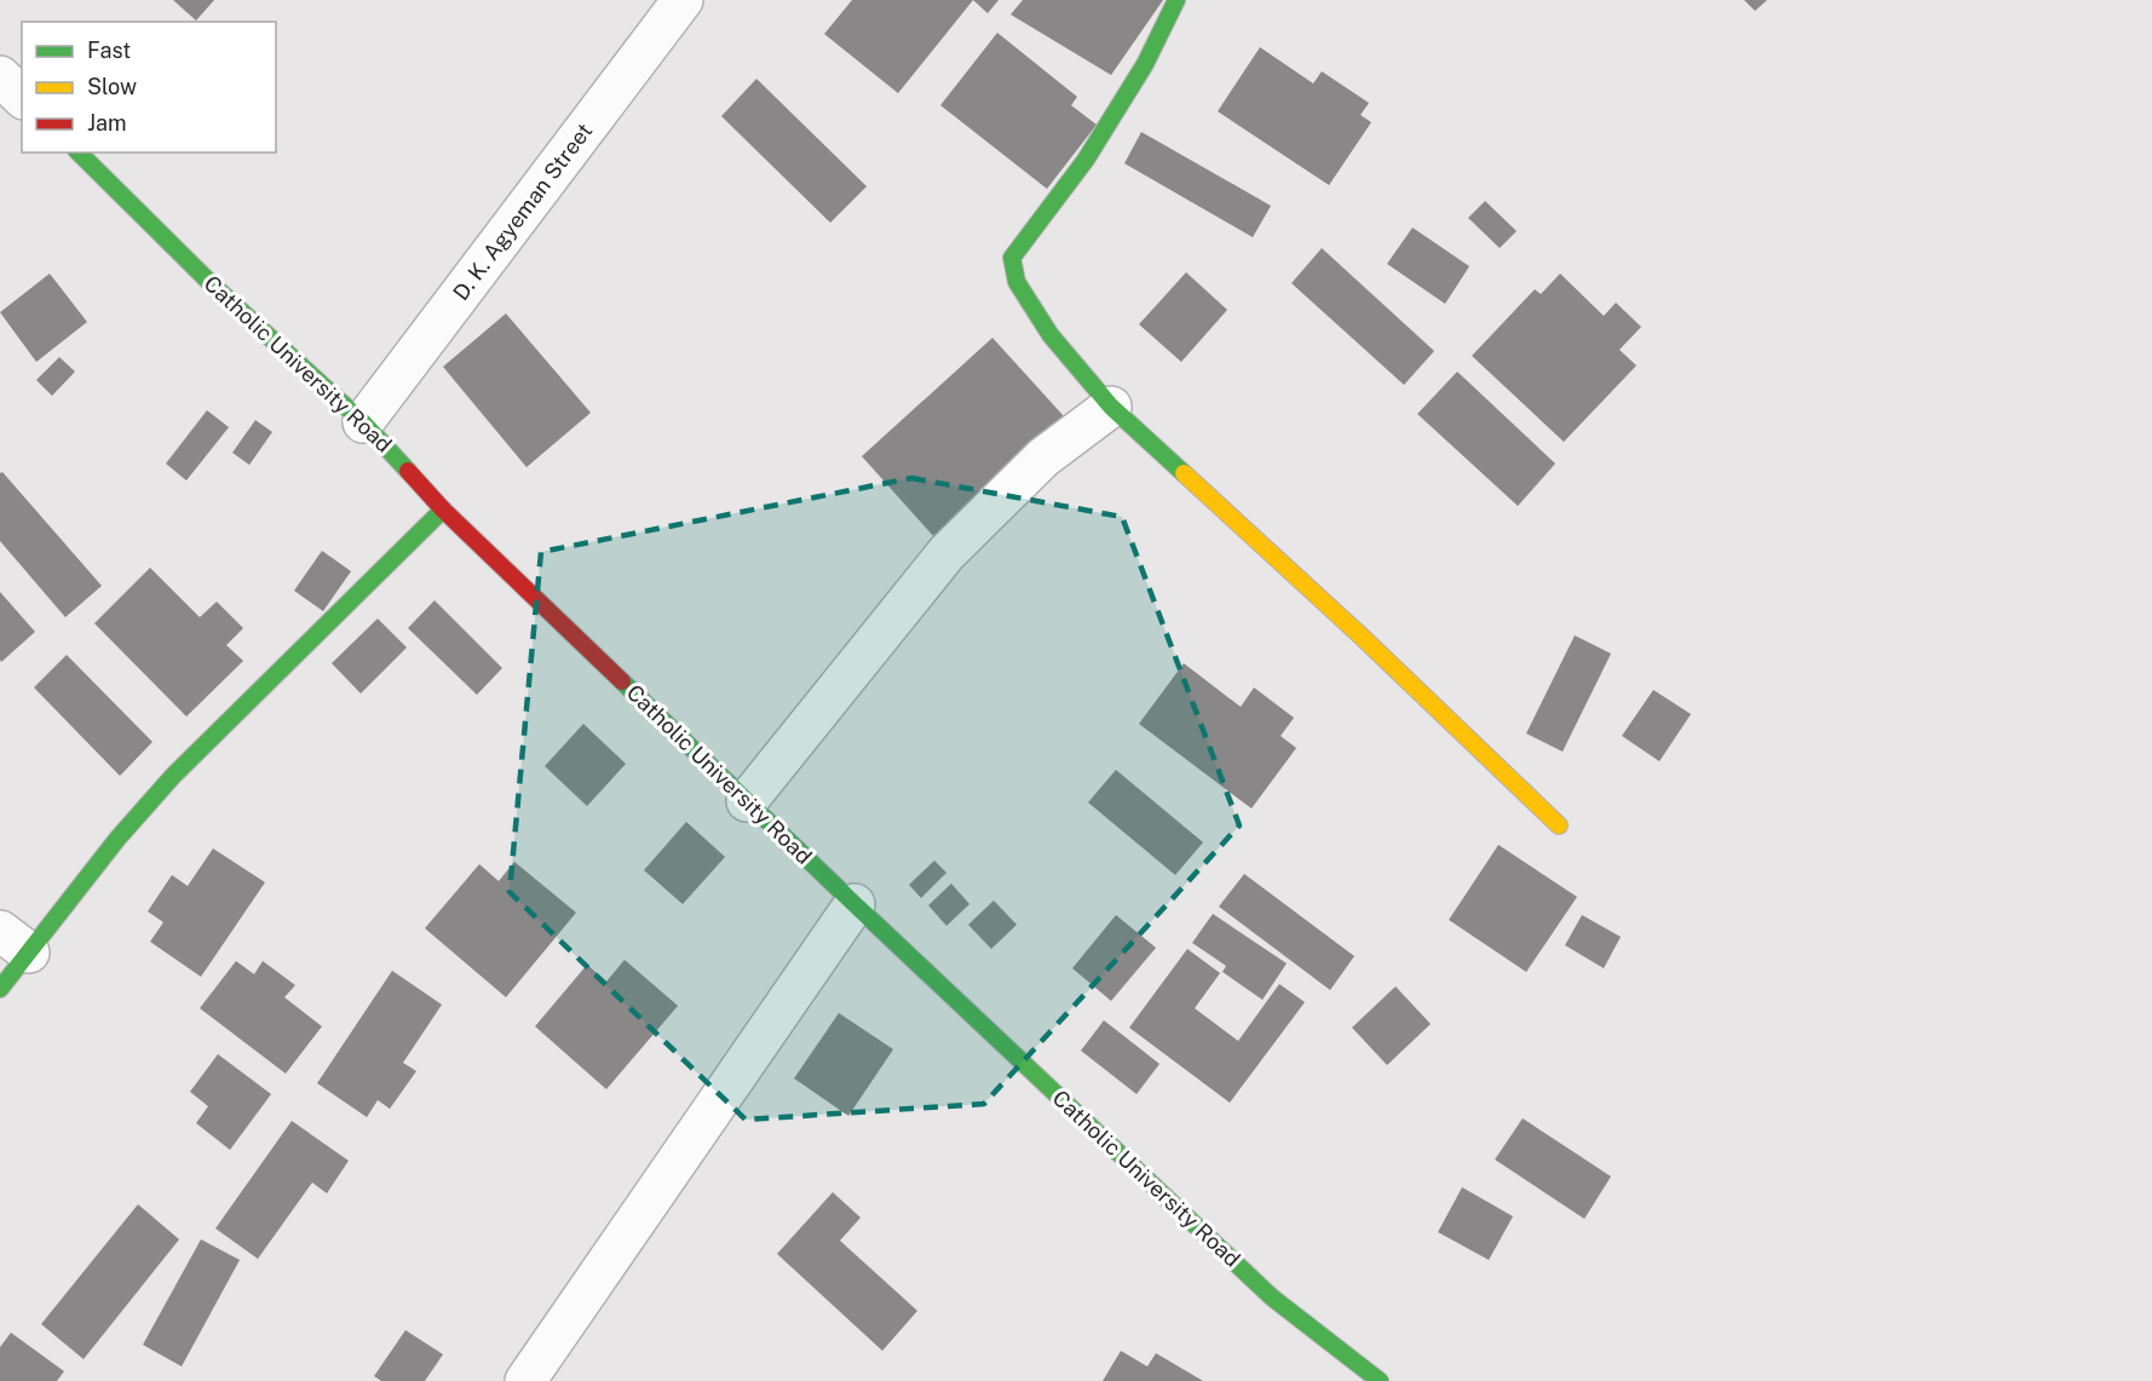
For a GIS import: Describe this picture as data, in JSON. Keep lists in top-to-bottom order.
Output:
{
  "streets": {
    "street": ["D. K. Agyeman Street", "Catholic University Road"]
  },
  "crossings": [
    ["D. K. Agyeman Street", "Catholic University Road"]
  ],
  "legend": ["Fast", "Slow", "Jam"]
}
